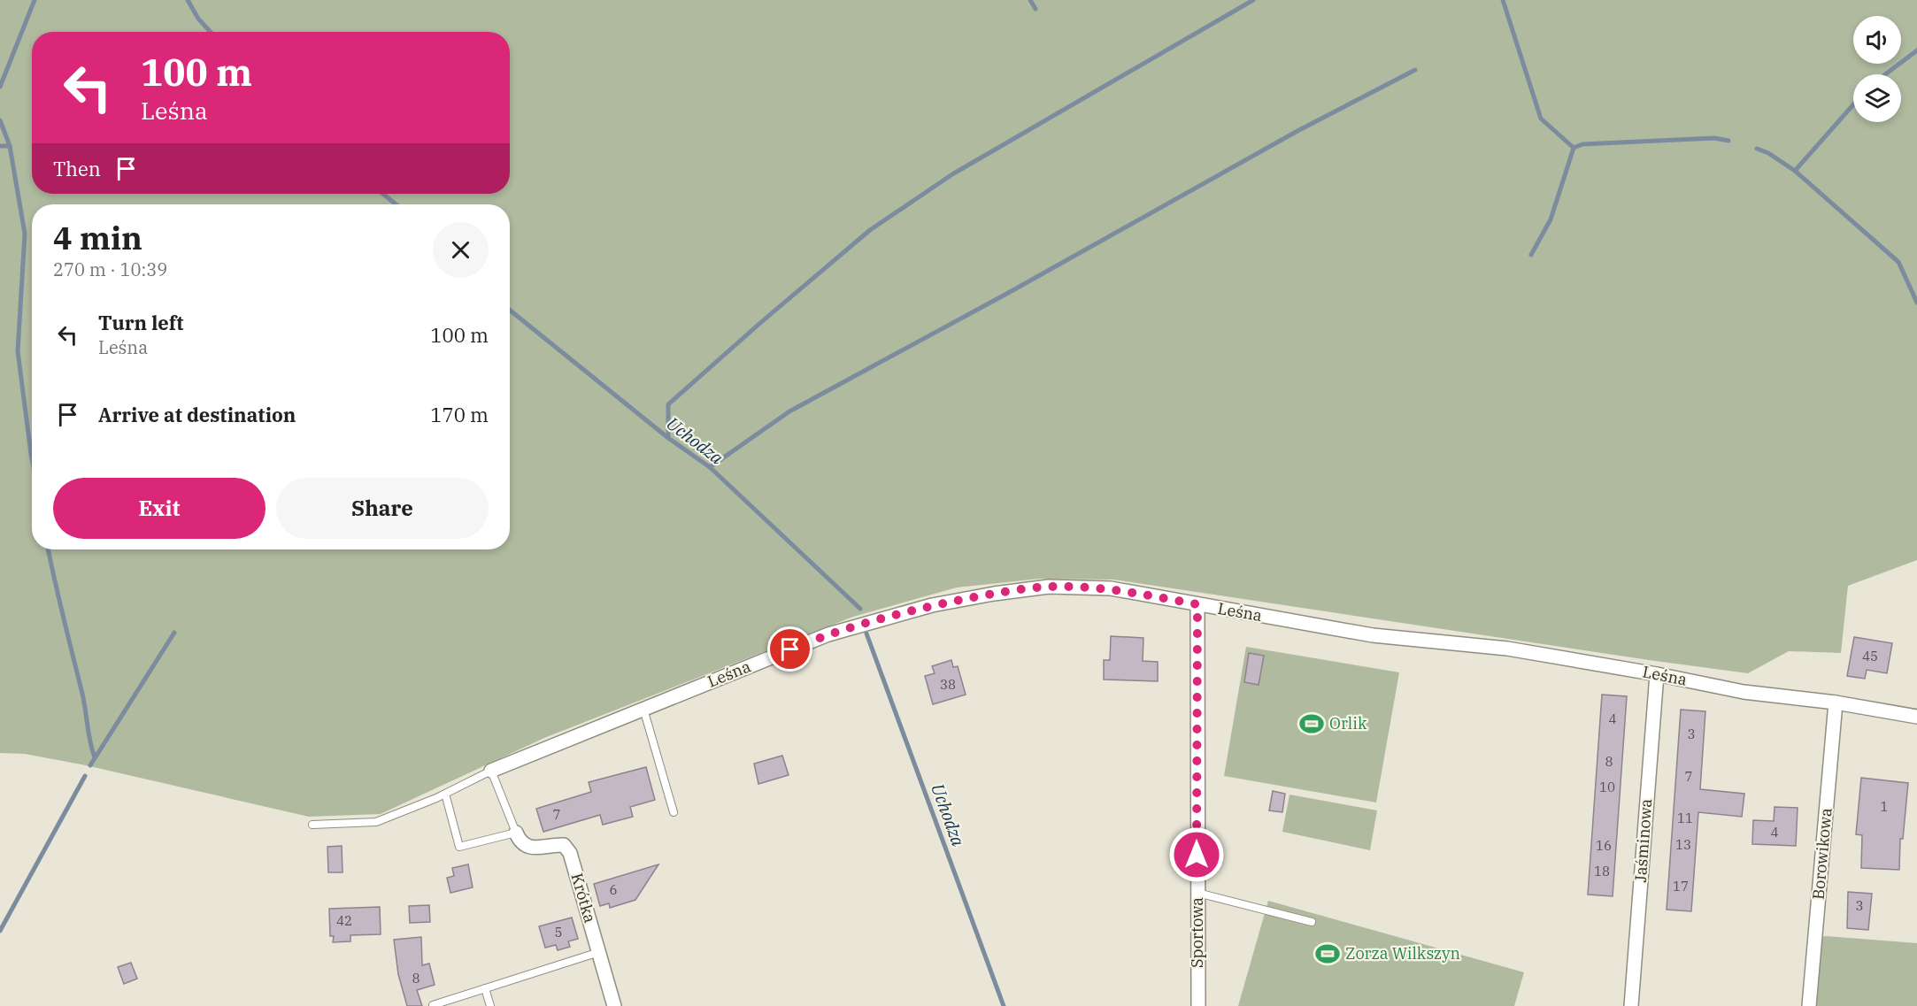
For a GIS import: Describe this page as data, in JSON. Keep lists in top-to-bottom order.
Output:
{
  "streets": {
    "street": [
      "Leśna",
      "Jaśminowa",
      "Borowikowa",
      "Krótka",
      "Sportowa"
    ]
  },
  "crossings": [
    ["Leśna", "Jaśminowa"],
    ["Leśna", "Borowikowa"],
    ["Leśna", "Sportowa"]
  ],
  "water": ["Uchodza"],
  "places": {
    "sports": ["Orlik", "Zorza Wilkszyn"]
  },
  "house_numbers": [
    "45",
    "38",
    "4",
    "3",
    "8",
    "7",
    "10",
    "1",
    "7",
    "11",
    "4",
    "13",
    "16",
    "18",
    "17",
    "6",
    "3",
    "42",
    "5",
    "8"
  ],
  "page": {
    "turn": ["100 m", "Leśna"],
    "then": "Then",
    "heading": ["4 min", "270 m · 10:39"],
    "list": [
      {
        "name": "Turn left",
        "note": "Leśna",
        "value": "100 m"
      },
      {
        "name": "Arrive at destination",
        "value": "170 m"
      }
    ],
    "buttons": ["Exit", "Share"]
  }
}
